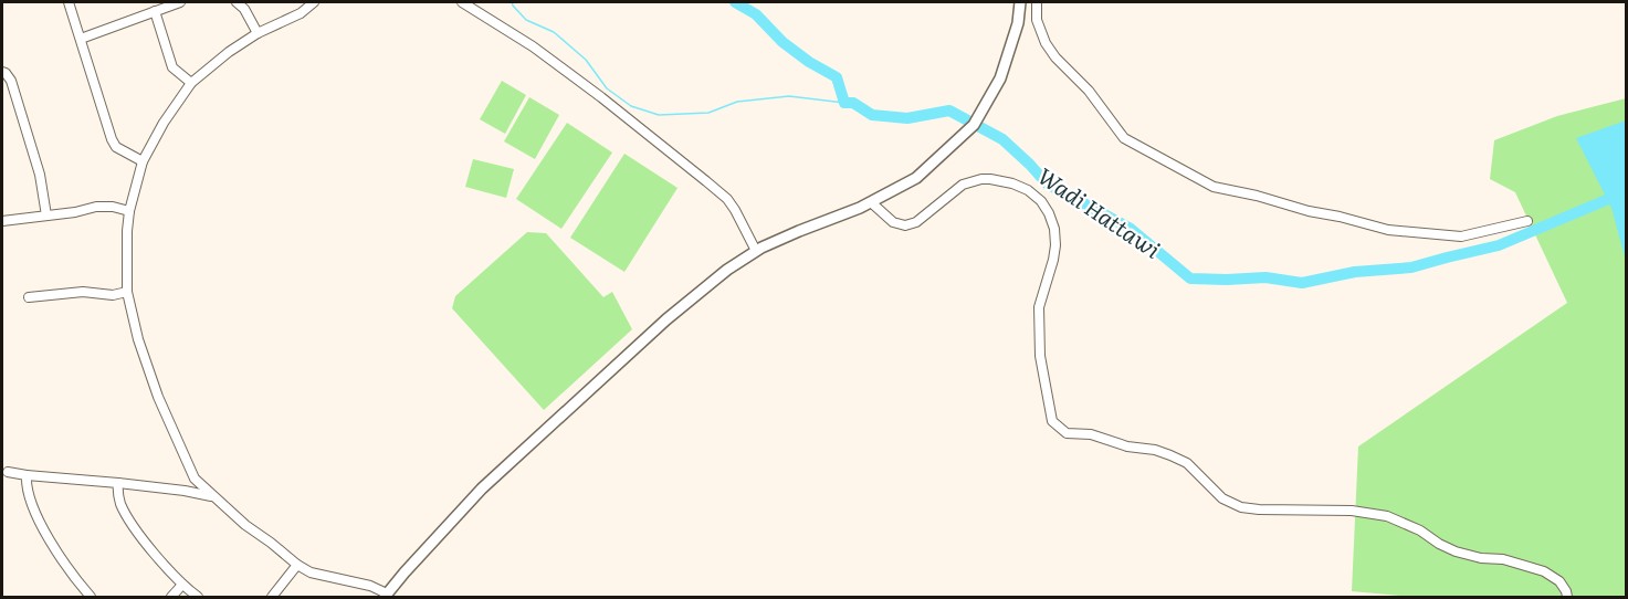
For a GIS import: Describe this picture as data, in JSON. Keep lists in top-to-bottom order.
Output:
{
  "water": ["Wadi Hattawi"]
}
